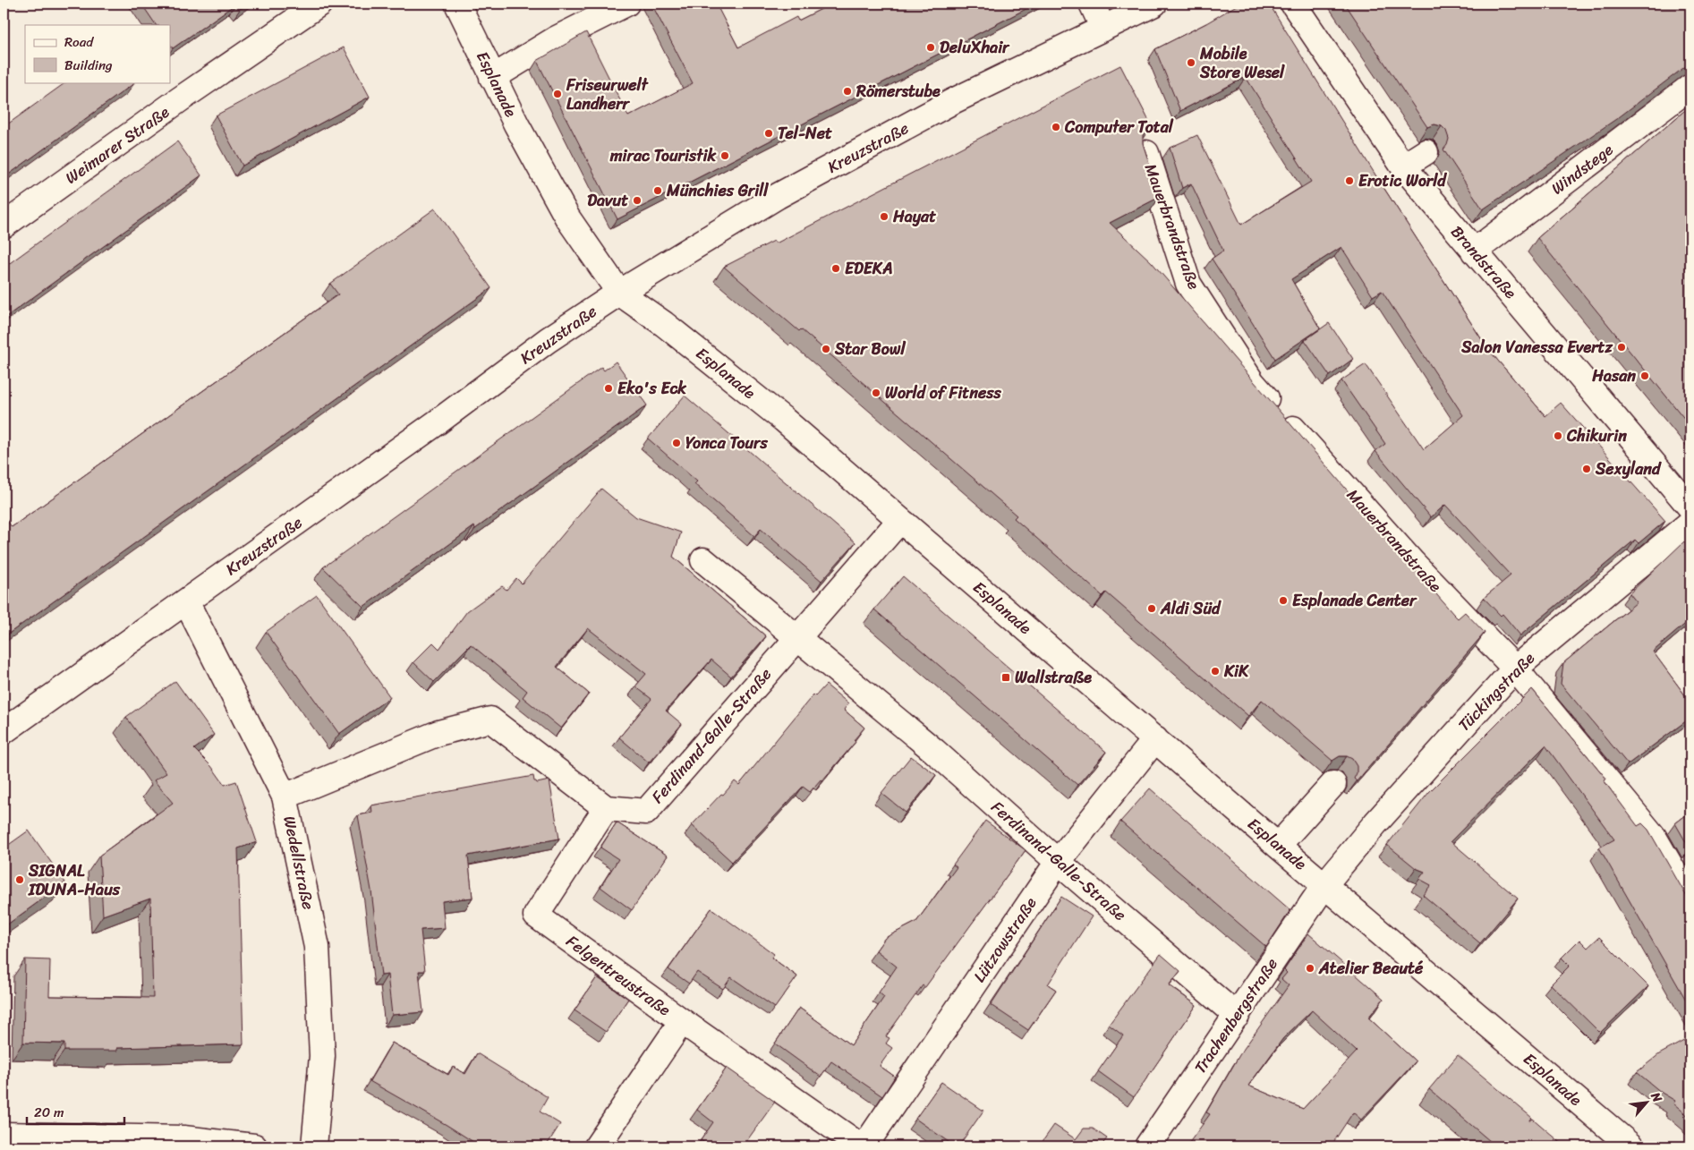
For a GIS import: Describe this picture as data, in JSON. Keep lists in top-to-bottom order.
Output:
{
  "streets": {
    "street": [
      "Esplanade",
      "Weimarer Straße",
      "Kreuzstraße",
      "Windstege",
      "Mauerbrandstraße",
      "Brandstraße",
      "Tückingstraße",
      "Ferdinand-Galle-Straße",
      "Wedellstraße",
      "Lützowstraße",
      "Felgentreustraße",
      "Trachenbergstraße"
    ]
  },
  "crossings": [
    ["Esplanade", "Kreuzstraße"],
    ["Esplanade", "Tückingstraße"],
    ["Esplanade", "Ferdinand-Galle-Straße"],
    ["Esplanade", "Lützowstraße"],
    ["Esplanade", "Trachenbergstraße"],
    ["Kreuzstraße", "Wedellstraße"],
    ["Windstege", "Brandstraße"],
    ["Mauerbrandstraße", "Tückingstraße"],
    ["Tückingstraße", "Trachenbergstraße"],
    ["Ferdinand-Galle-Straße", "Lützowstraße"],
    ["Ferdinand-Galle-Straße", "Felgentreustraße"],
    ["Ferdinand-Galle-Straße", "Trachenbergstraße"]
  ],
  "places": {
    "other": [
      "DeluXhair",
      "Mobile Store Wesel",
      "Römerstube",
      "Friseurwelt Landherr",
      "Computer Total",
      "Tel-Net",
      "mirac Touristik",
      "Erotic World",
      "Münchies Grill",
      "Davut",
      "Hayat",
      "EDEKA",
      "Salon Vanessa Evertz",
      "Star Bowl",
      "Hasan",
      "Eko's Eck",
      "World of Fitness",
      "Chikurin",
      "Yonca Tours",
      "Sexyland",
      "Esplanade Center",
      "Aldi Süd",
      "KiK",
      "SIGNAL IDUNA-Haus",
      "Atelier Beauté"
    ],
    "transit": ["Wallstraße"]
  },
  "legend": ["Road", "Building"],
  "scale_bar": "20 m",
  "north": "top right"
}
